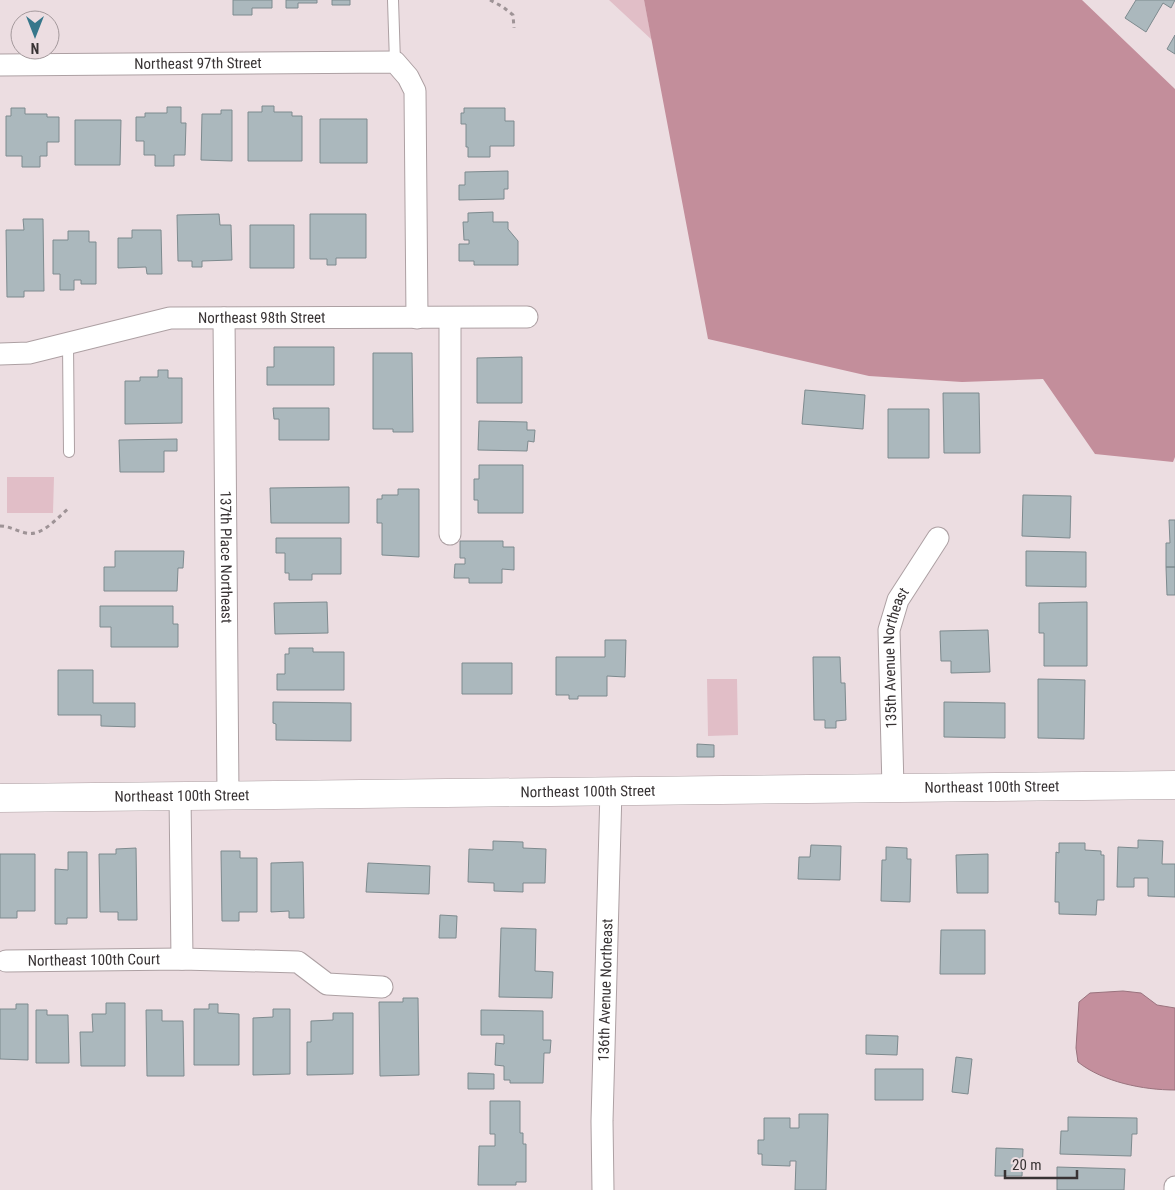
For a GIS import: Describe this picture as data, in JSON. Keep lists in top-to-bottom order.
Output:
{
  "streets": {
    "street": [
      "Northeast 97th Street",
      "Northeast 98th Street",
      "137th Place Northeast",
      "135th Avenue Northeast",
      "Northeast 100th Street",
      "Northeast 100th Court",
      "136th Avenue Northeast"
    ]
  },
  "crossings": [
    ["Northeast 98th Street", "137th Place Northeast"],
    ["137th Place Northeast", "Northeast 100th Street"],
    ["135th Avenue Northeast", "Northeast 100th Street"],
    ["Northeast 100th Street", "Northeast 100th Court"],
    ["Northeast 100th Street", "136th Avenue Northeast"]
  ],
  "scale_bar": "20 m",
  "north": "bottom"
}
